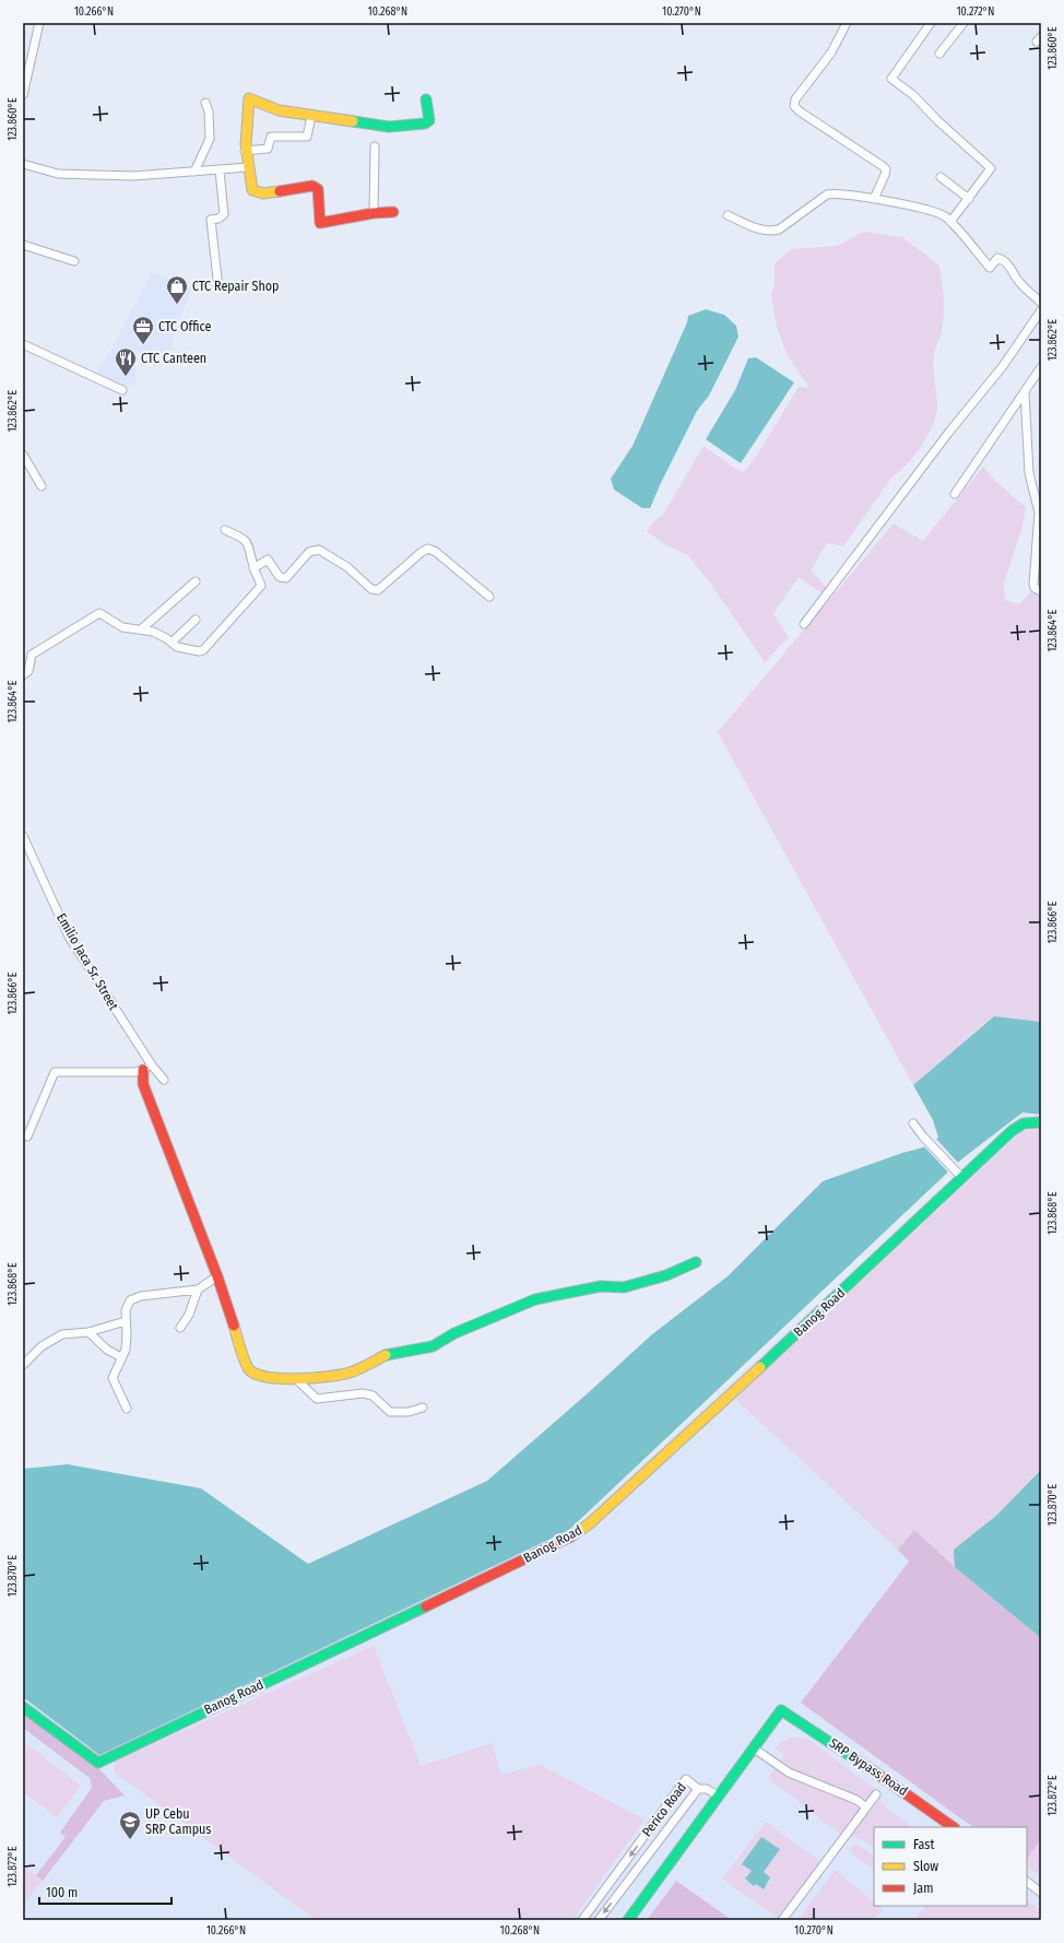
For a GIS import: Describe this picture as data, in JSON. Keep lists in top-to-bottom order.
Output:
{
  "streets": {
    "street": [
      "Emilio Jaca Sr. Street",
      "Banog Road",
      "SRP Bypass Road",
      "Perico Road"
    ]
  },
  "places": {
    "shop": ["CTC Repair Shop"],
    "office": ["CTC Office"],
    "restaurant": ["CTC Canteen"],
    "school or university": ["UP Cebu SRP Campus"]
  },
  "legend": ["Fast", "Slow", "Jam"],
  "scale_bar": "100 m",
  "coordinates": [
    "10.266°N",
    "10.268°N",
    "10.270°N",
    "10.272°N",
    "123.860°E",
    "123.862°E",
    "123.864°E",
    "123.866°E",
    "123.868°E",
    "123.870°E",
    "123.872°E"
  ]
}
